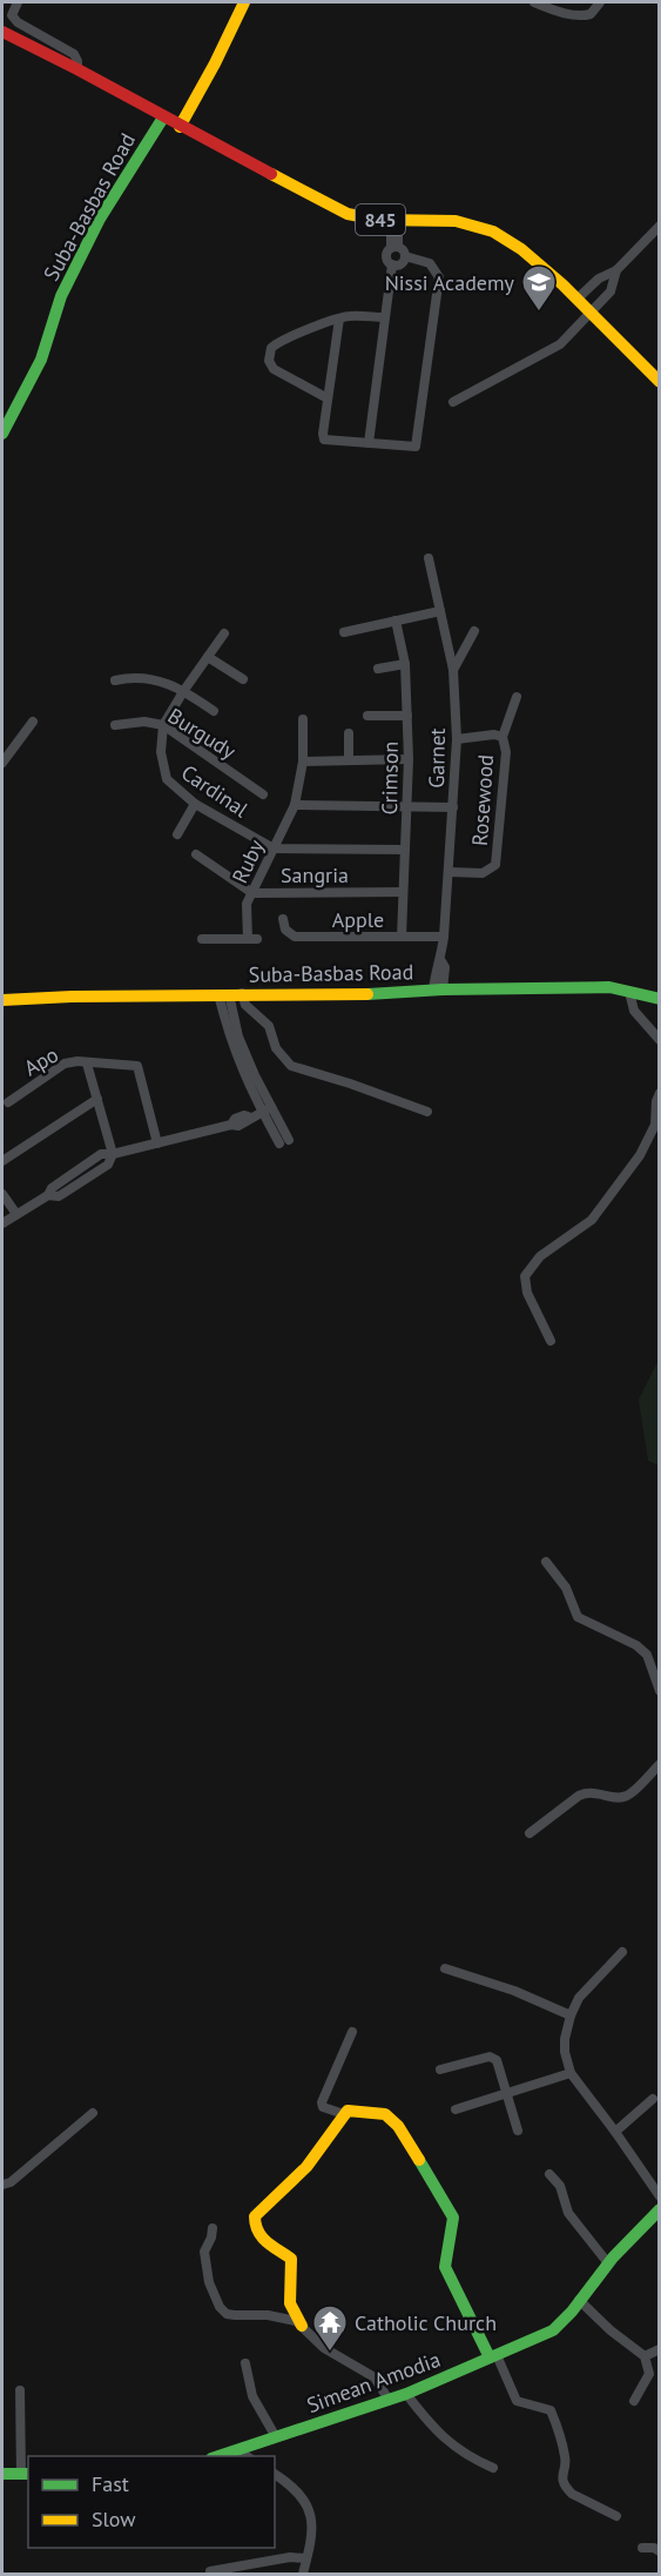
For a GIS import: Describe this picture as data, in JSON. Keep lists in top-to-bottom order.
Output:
{
  "streets": {
    "street": [
      "Suba-Basbas Road",
      "845",
      "Burgudy",
      "Garnet",
      "Crimson",
      "Cardinal",
      "Rosewood",
      "Ruby",
      "Sangria",
      "Apple",
      "Apo",
      "Simean Amodia"
    ]
  },
  "crossings": [
    ["Suba-Basbas Road", "845"],
    ["Suba-Basbas Road", "Garnet"],
    ["Burgudy", "Cardinal"],
    ["Garnet", "Rosewood"],
    ["Garnet", "Apple"],
    ["Crimson", "Cardinal"],
    ["Crimson", "Sangria"],
    ["Crimson", "Apple"],
    ["Cardinal", "Ruby"],
    ["Ruby", "Sangria"]
  ],
  "places": {
    "school or university": ["Nissi Academy"],
    "temple": ["Catholic Church"]
  },
  "legend": ["Fast", "Slow"]
}
